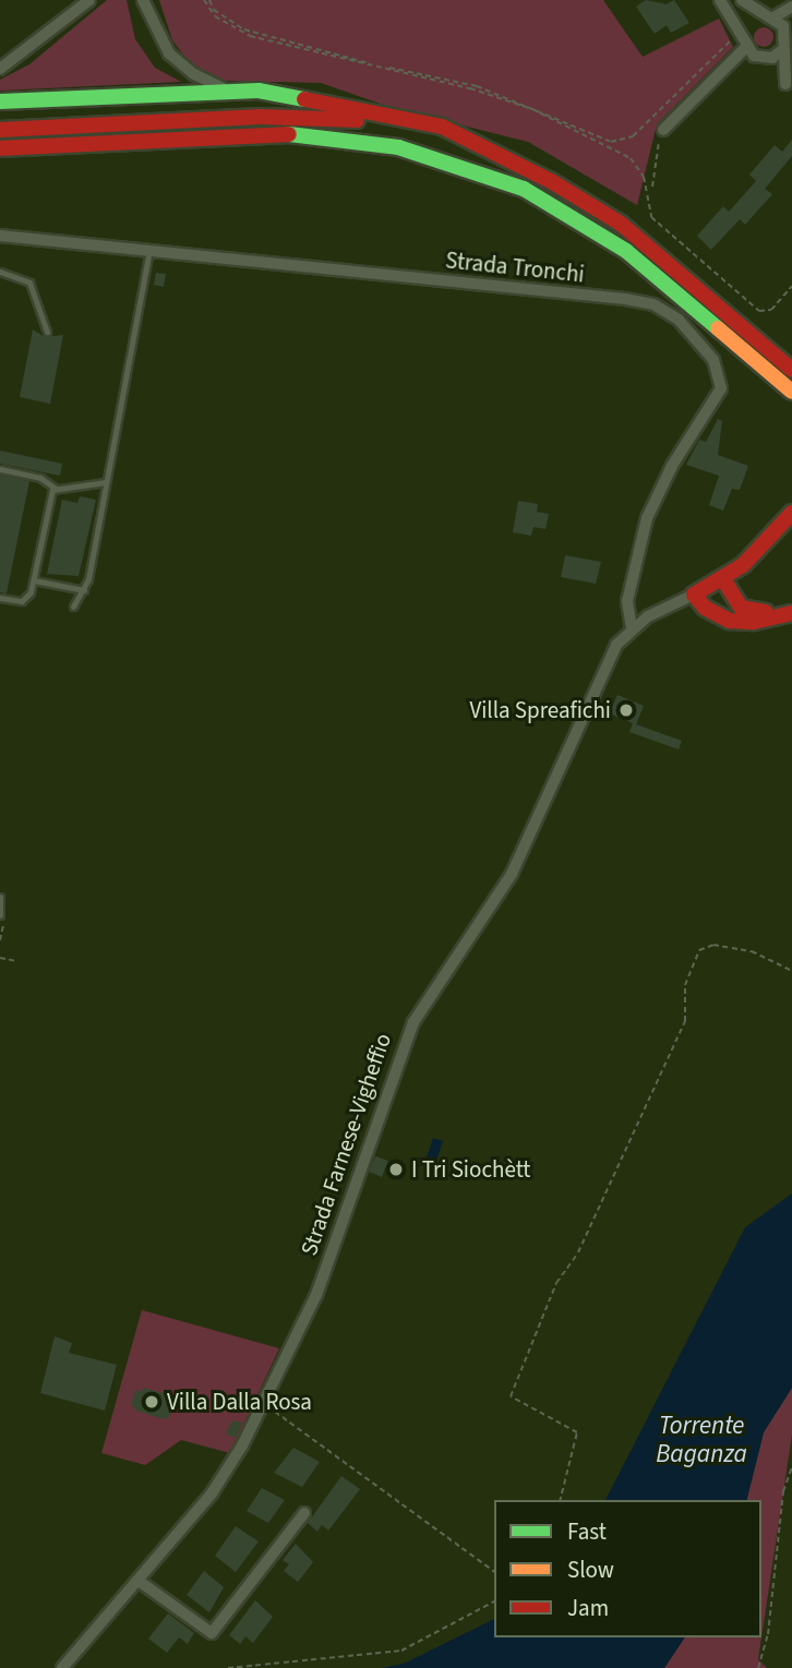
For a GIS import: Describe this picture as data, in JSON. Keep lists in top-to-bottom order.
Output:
{
  "streets": {
    "main road": ["Strada Farnese-Vigheffio"],
    "street": ["Strada Tronchi"]
  },
  "crossings": [
    ["Strada Tronchi", "Strada Farnese-Vigheffio"]
  ],
  "water": ["Torrente Baganza"],
  "places": ["Villa Spreafichi", "I Tri Siochètt", "Villa Dalla Rosa"],
  "legend": ["Fast", "Slow", "Jam"]
}
